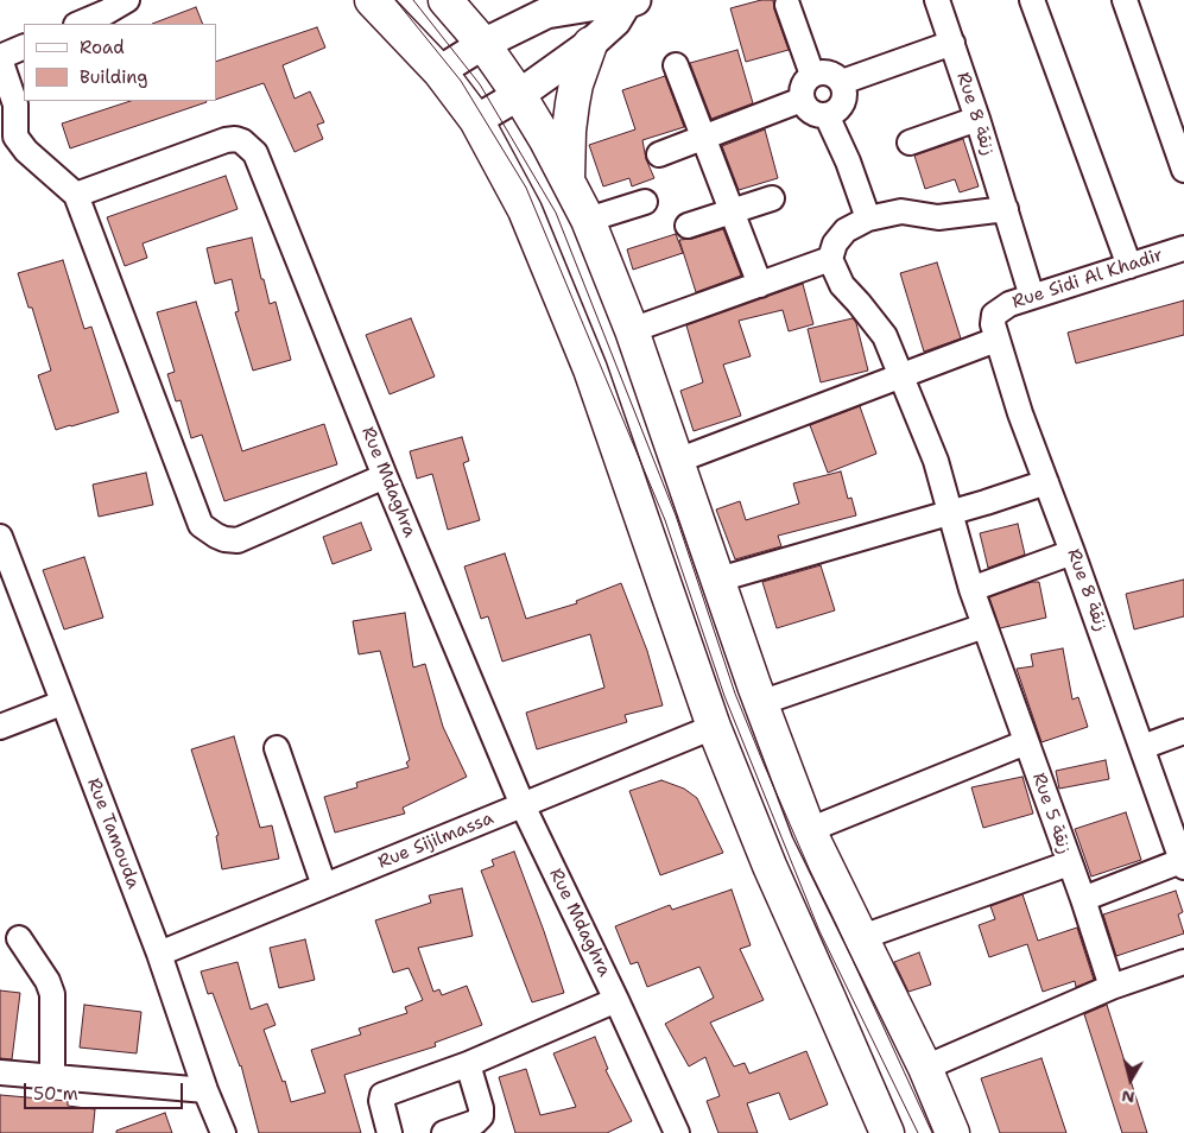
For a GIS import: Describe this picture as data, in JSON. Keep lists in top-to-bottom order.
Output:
{
  "streets": {
    "street": [
      "Rue 8 زنقة",
      "Rue Sidi Al Khadir",
      "Rue Mdaghra",
      "Rue 5 زنقة",
      "Rue Tamouda",
      "Rue Sijilmassa"
    ]
  },
  "crossings": [
    ["Rue 8 زنقة", "Rue Sidi Al Khadir"],
    ["Rue Mdaghra", "Rue Sijilmassa"],
    ["Rue Tamouda", "Rue Sijilmassa"]
  ],
  "legend": ["Road", "Building"],
  "scale_bar": "50 m",
  "north": "bottom"
}
